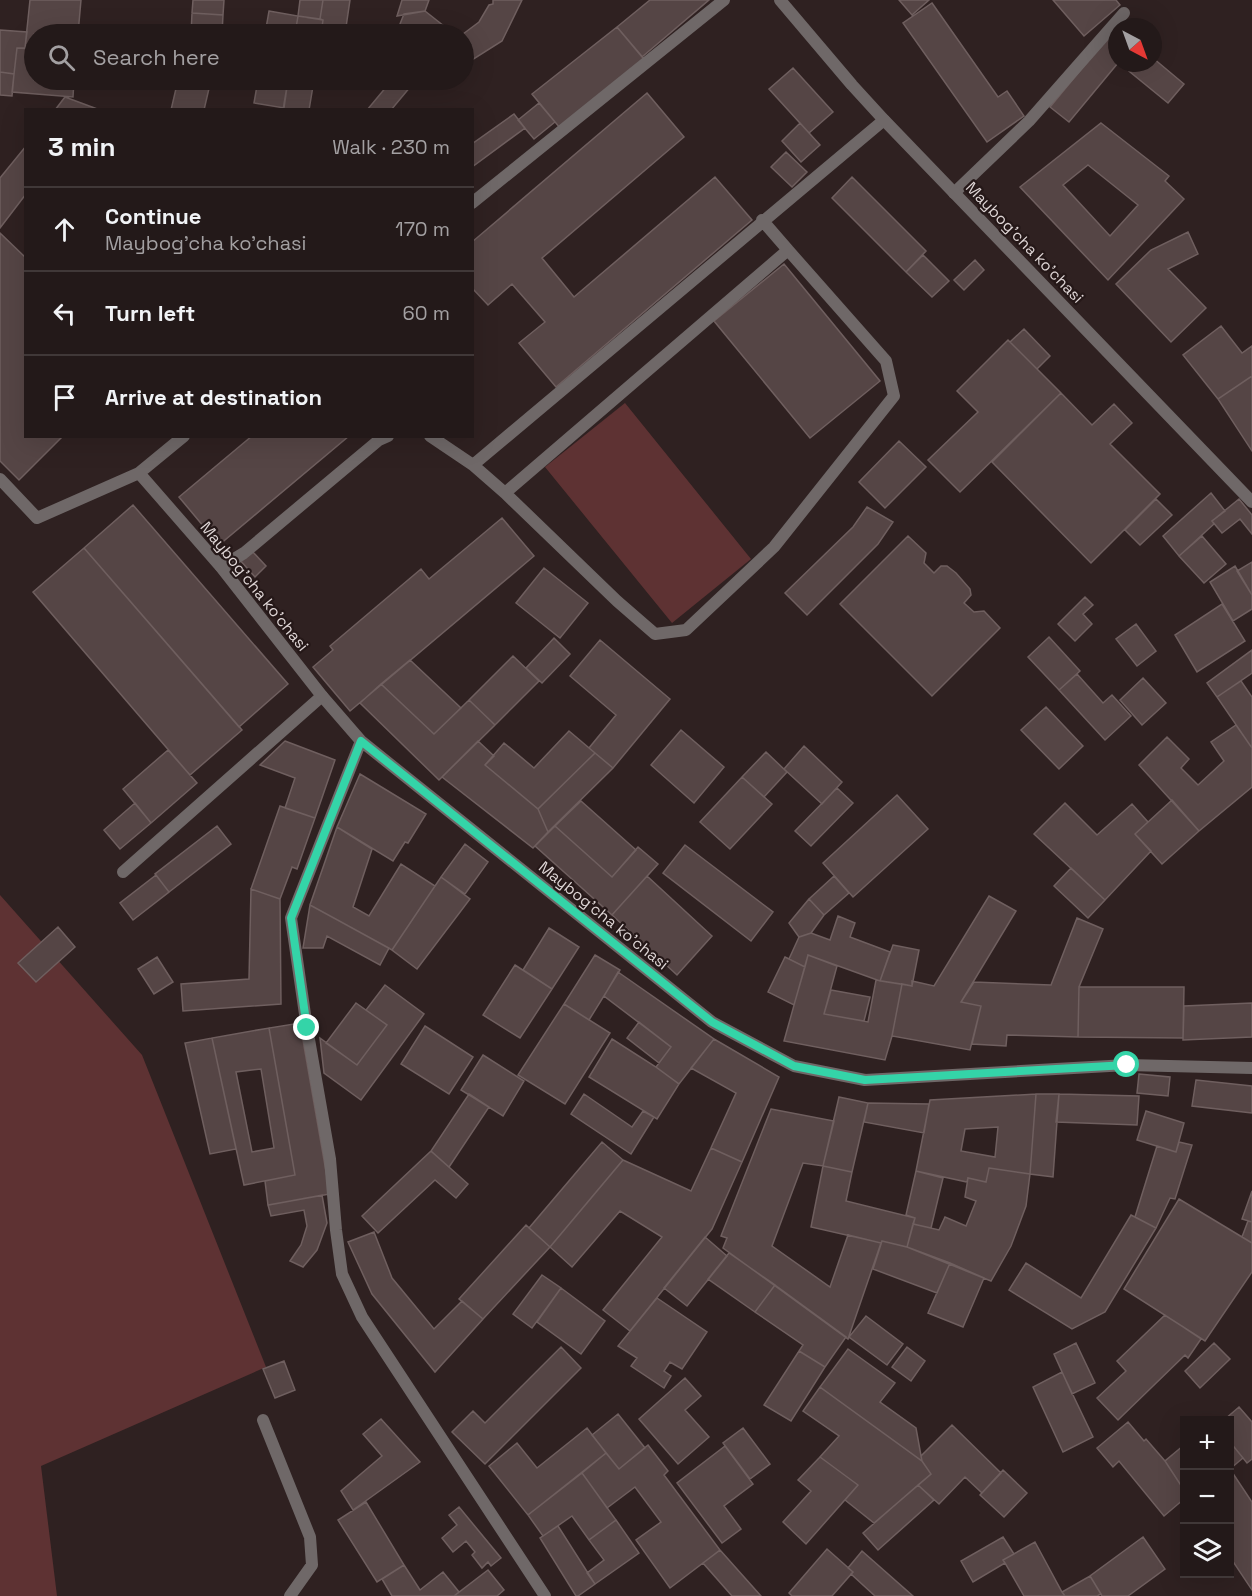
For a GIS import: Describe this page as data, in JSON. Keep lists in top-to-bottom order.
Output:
{
  "streets": {
    "street": ["Maybog'cha ko'chasi"]
  },
  "north": "bottom right",
  "page": {
    "search": "Search here",
    "heading": ["3 min", "Walk · 230 m"],
    "list": [
      ["Continue", "Maybog'cha ko'chasi", "170 m"],
      ["Turn left", "60 m"],
      "Arrive at destination"
    ],
    "map_buttons": ["+", "−"]
  }
}
